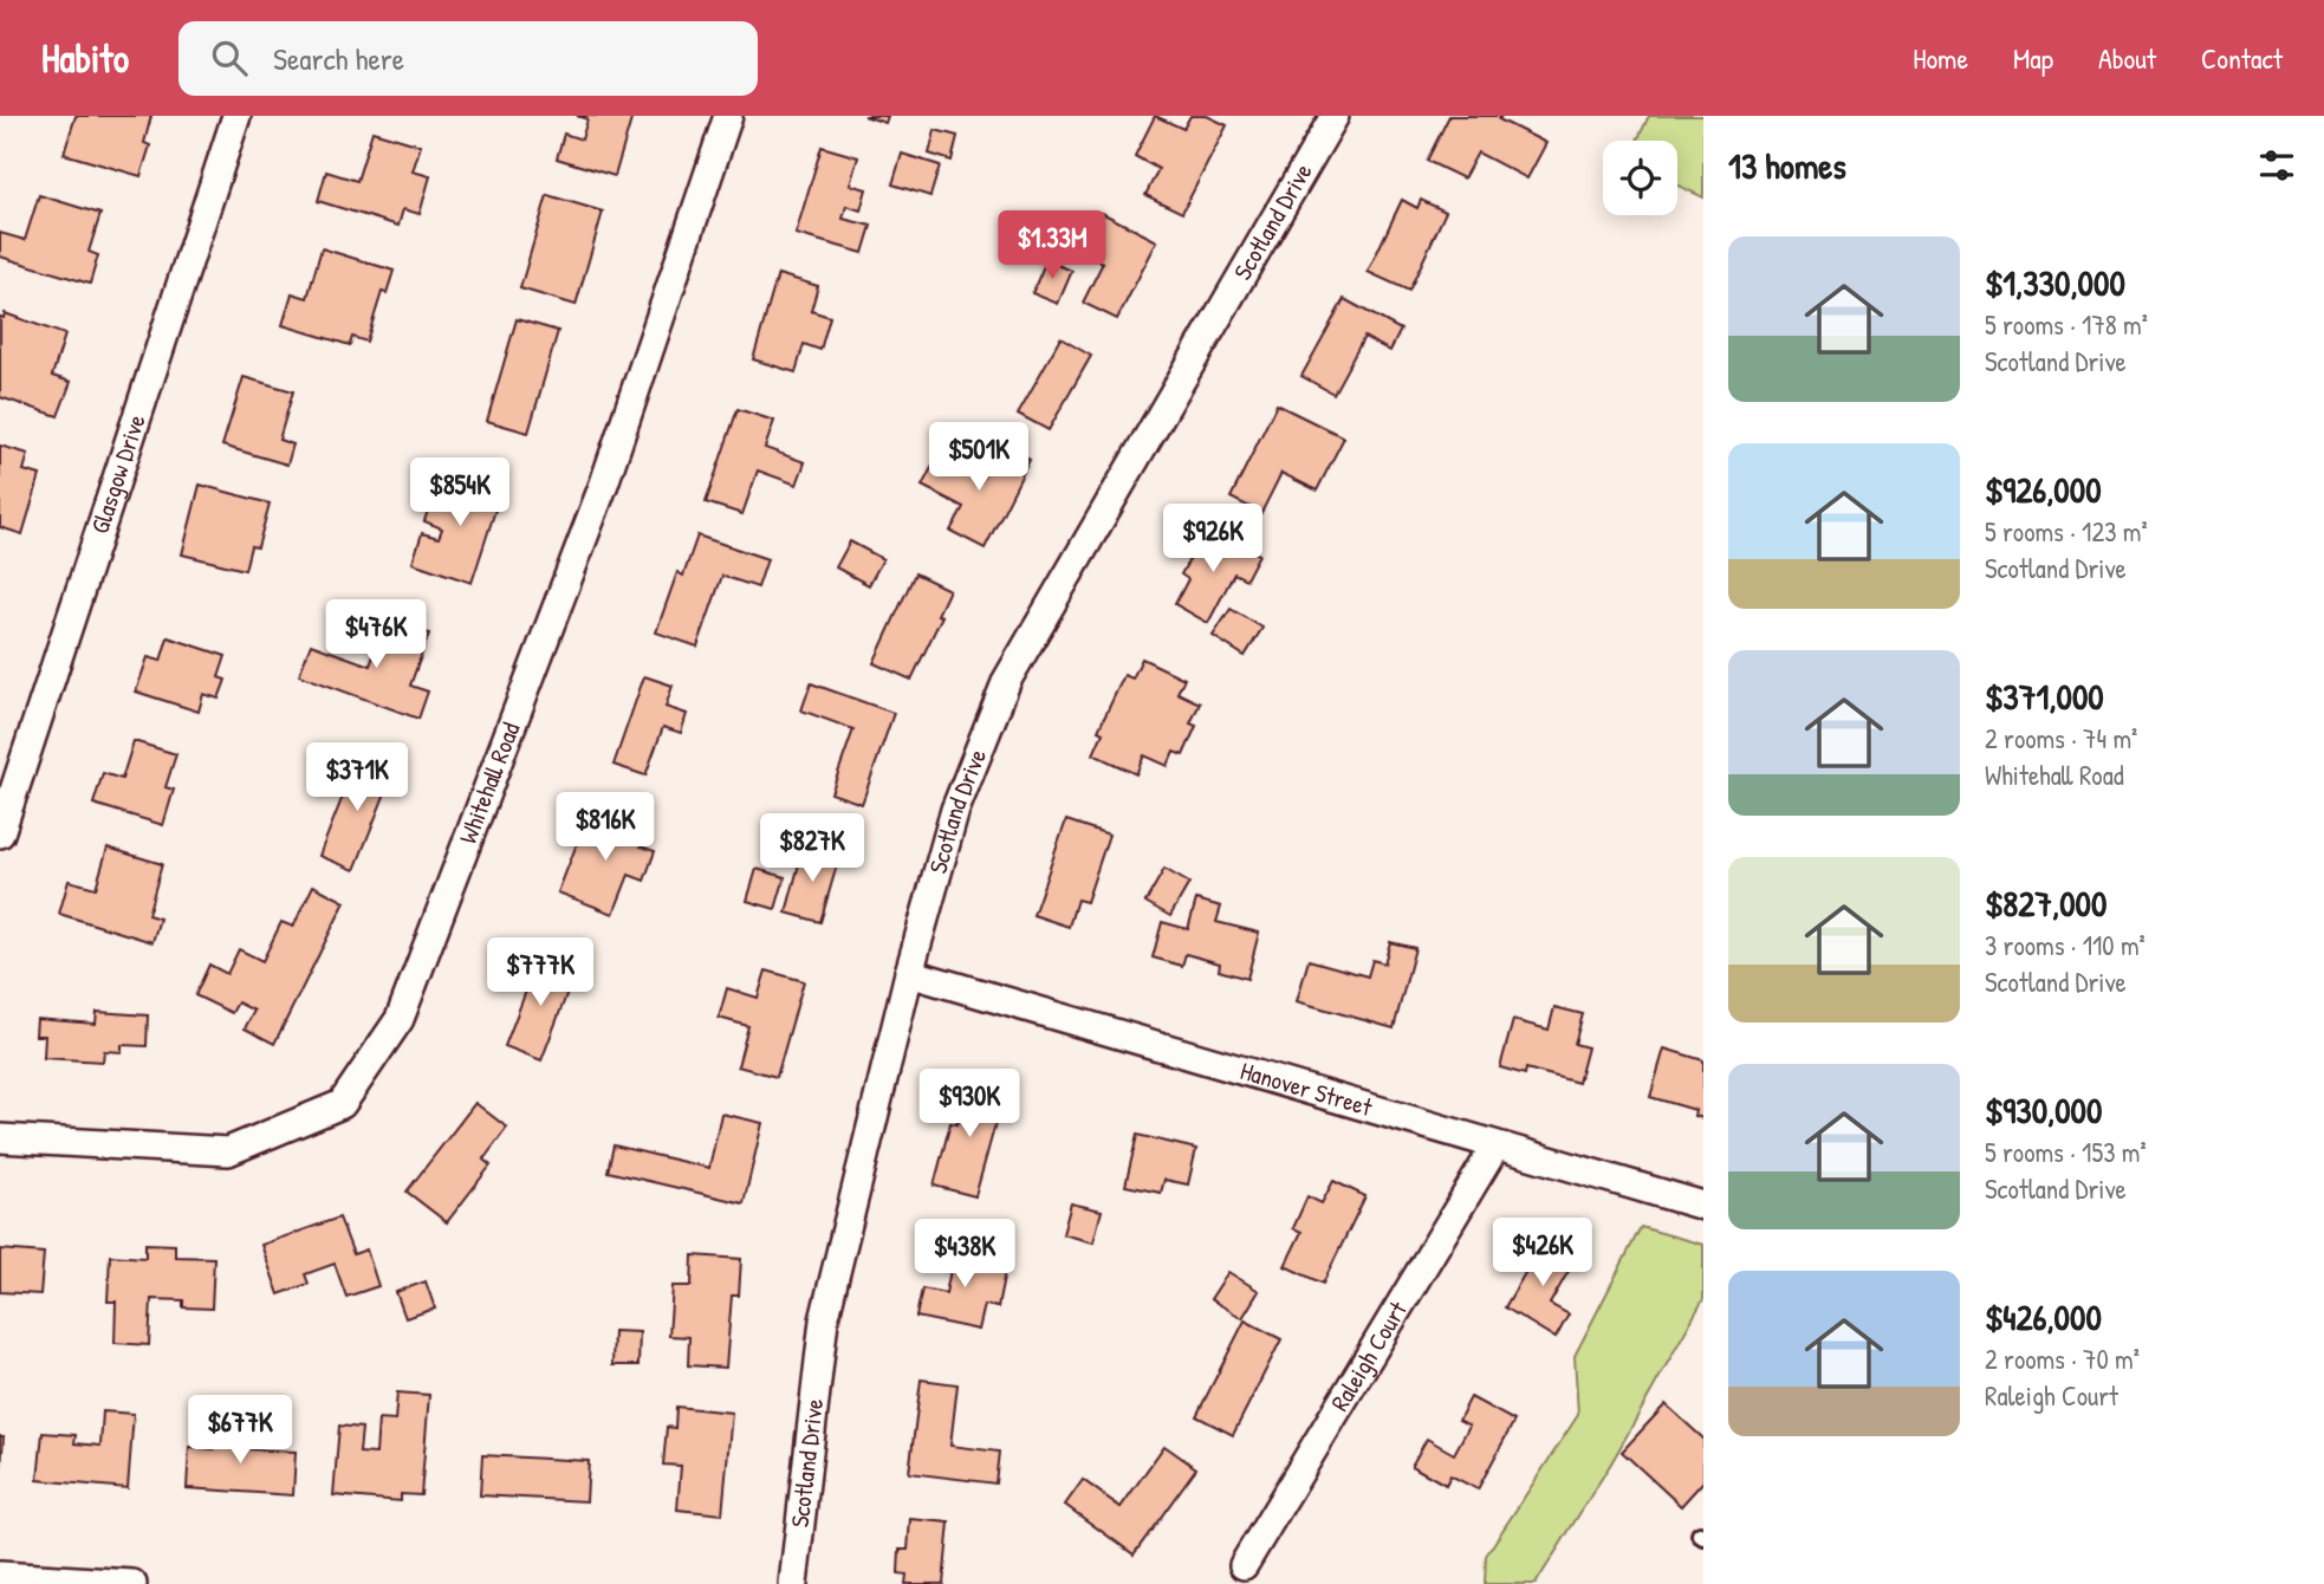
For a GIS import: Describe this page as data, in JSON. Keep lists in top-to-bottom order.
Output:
{
  "streets": {
    "street": [
      "Scotland Drive",
      "Glasgow Drive",
      "Whitehall Road",
      "Hanover Street",
      "Raleigh Court"
    ]
  },
  "crossings": [
    ["Scotland Drive", "Hanover Street"],
    ["Hanover Street", "Raleigh Court"]
  ],
  "page": {
    "header": "Habito",
    "search": "Search here",
    "nav": [
      "Home",
      "Map",
      "About",
      "Contact"
    ],
    "heading": "13 homes",
    "price": [
      "$1.33M",
      "$501K",
      "$854K",
      "$926K",
      "$476K",
      "$371K",
      "$816K",
      "$827K",
      "$777K",
      "$930K",
      "$426K",
      "$438K",
      "$677K"
    ],
    "list": [
      {
        "name": "$1,330,000",
        "note": "5 rooms · 178 m² · Scotland Drive"
      },
      {
        "name": "$926,000",
        "note": "5 rooms · 123 m² · Scotland Drive"
      },
      {
        "name": "$371,000",
        "note": "2 rooms · 74 m² · Whitehall Road"
      },
      {
        "name": "$827,000",
        "note": "3 rooms · 110 m² · Scotland Drive"
      },
      {
        "name": "$930,000",
        "note": "5 rooms · 153 m² · Scotland Drive"
      },
      {
        "name": "$426,000",
        "note": "2 rooms · 70 m² · Raleigh Court"
      }
    ]
  }
}
